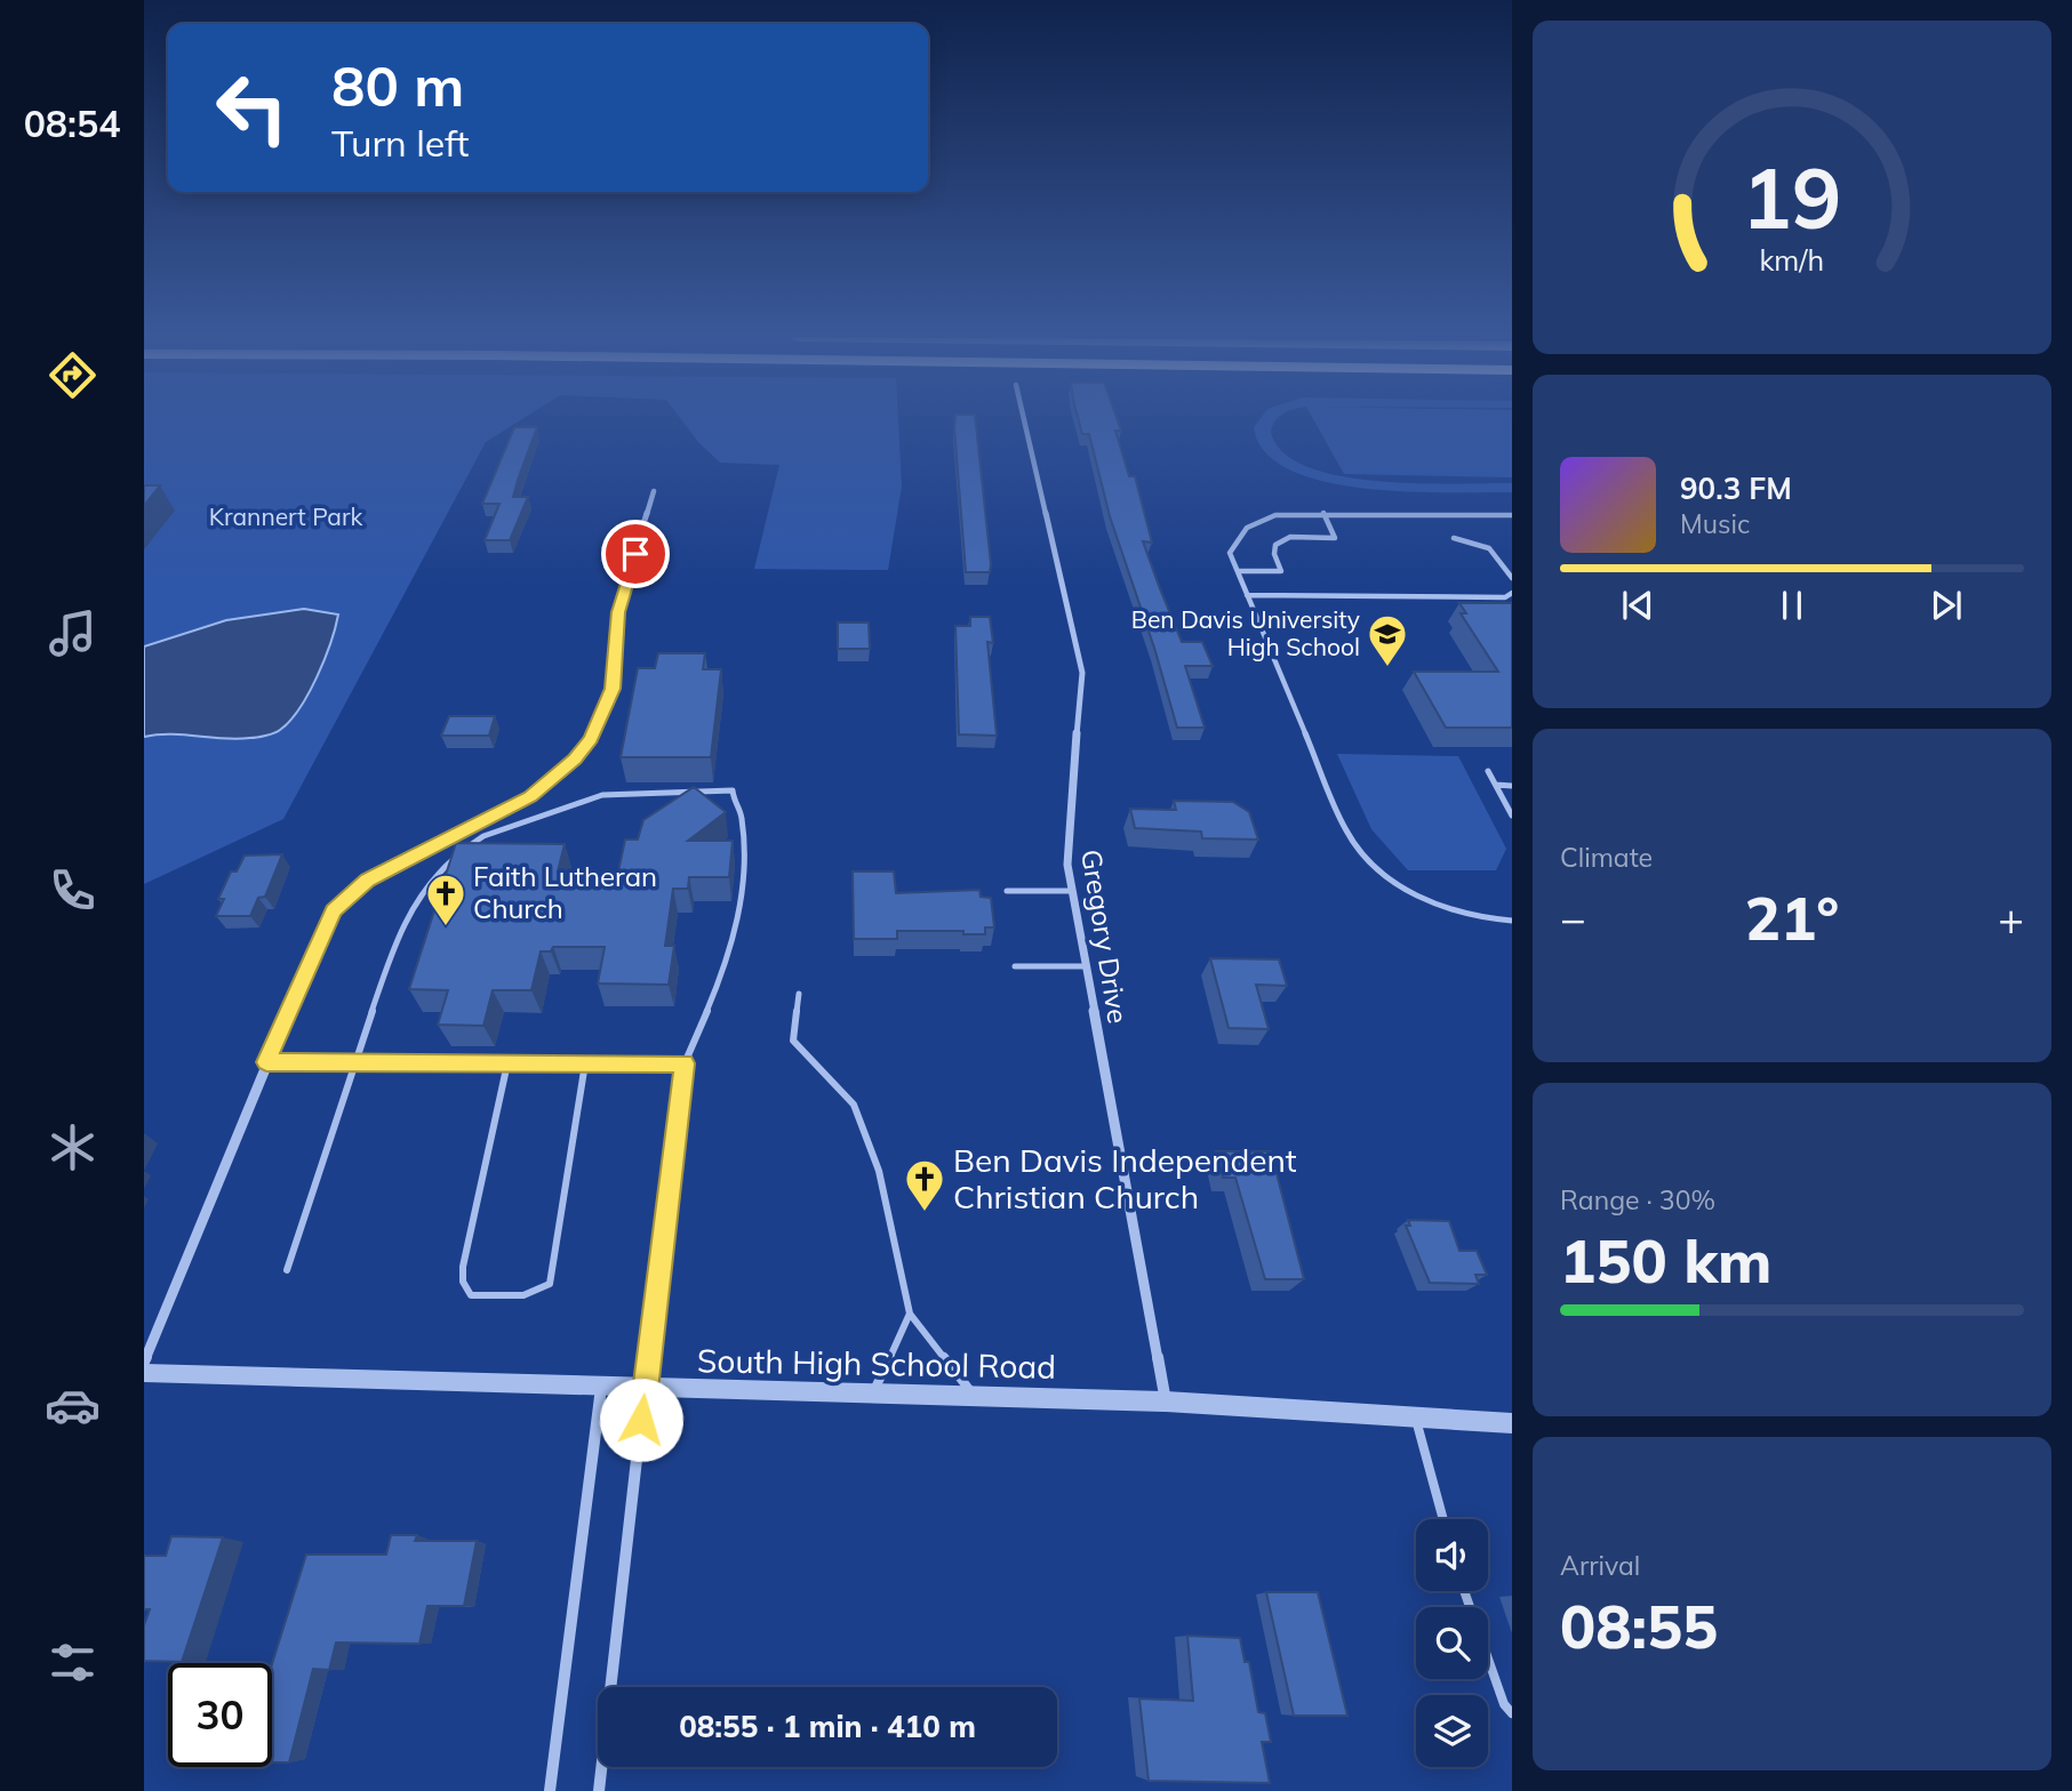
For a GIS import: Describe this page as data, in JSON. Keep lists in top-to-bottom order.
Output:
{
  "streets": {
    "street": ["Gregory Drive", "South High School Road"]
  },
  "crossings": [
    ["Gregory Drive", "South High School Road"]
  ],
  "parks": ["Krannert Park"],
  "places": {
    "school or university": ["Ben Davis University High School"],
    "church": ["Faith Lutheran Church", "Ben Davis Independent Christian Church"]
  },
  "page": {
    "tabs": "08:54",
    "turn": ["80 m", "Turn left"],
    "song": ["90.3 FM", "Music"],
    "tile": [
      "Climate",
      ["Range · 30%", "150 km"],
      ["Arrival", "08:55"]
    ],
    "heat": ["−", "21°", "+"],
    "limit": "30",
    "trip": "08:55 · 1 min · 410 m",
    "gauge": ["19", "km/h"]
  }
}
